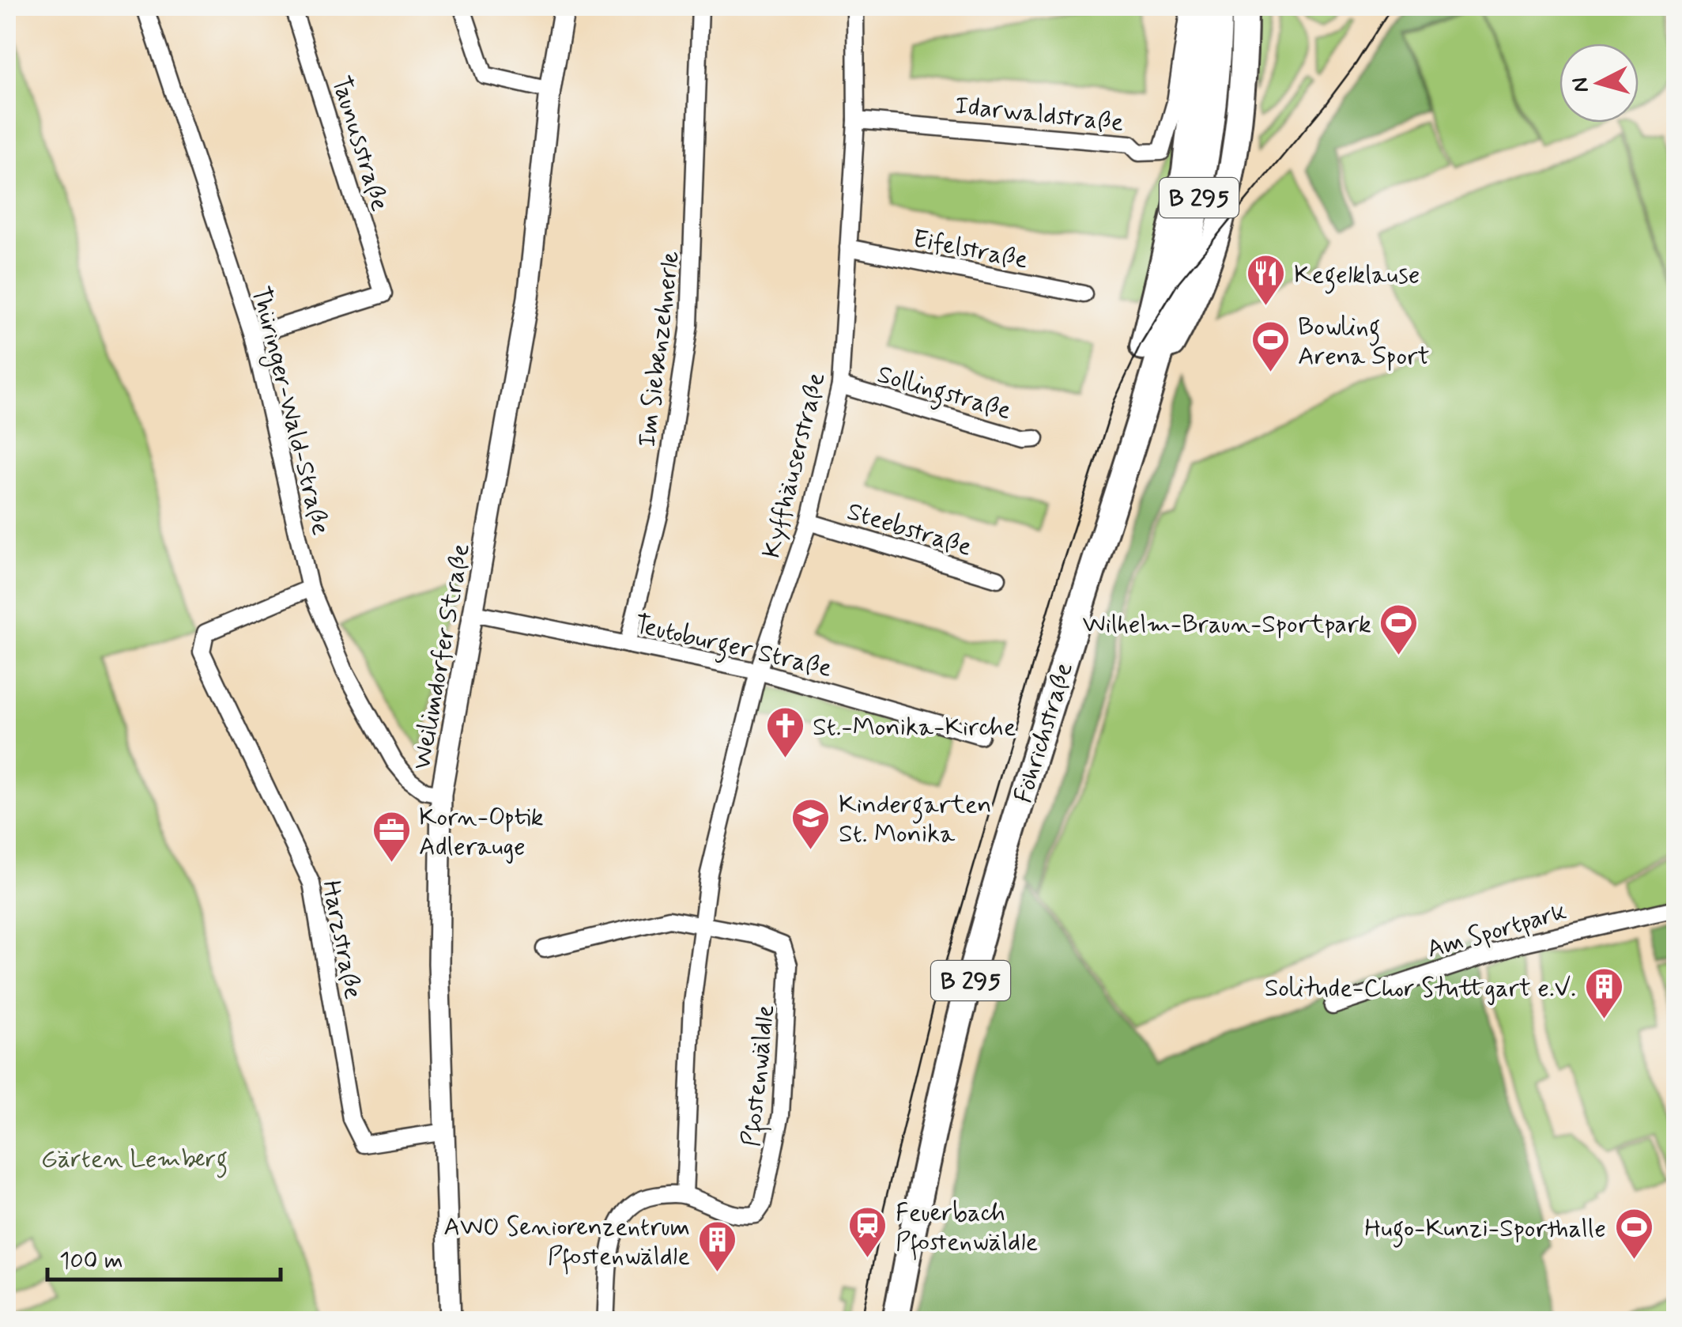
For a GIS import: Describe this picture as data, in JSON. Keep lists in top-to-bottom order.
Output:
{
  "streets": {
    "main road": ["B 295", "Föhrichstraße"],
    "street": [
      "Idarwaldstraße",
      "Taunusstraße",
      "Eifelstraße",
      "Im Siebenzehnerle",
      "Sollingstraße",
      "Thüringer-Wald-Straße",
      "Kyffhäuserstraße",
      "Steebstraße",
      "Teutoburger Straße",
      "Weilimdorfer Straße",
      "Am Sportpark",
      "Harzstraße",
      "Pfostenwäldle"
    ]
  },
  "crossings": [
    ["Idarwaldstraße", "Kyffhäuserstraße"],
    ["Taunusstraße", "Thüringer-Wald-Straße"],
    ["Eifelstraße", "Kyffhäuserstraße"],
    ["Im Siebenzehnerle", "Teutoburger Straße"],
    ["Sollingstraße", "Kyffhäuserstraße"],
    ["Thüringer-Wald-Straße", "Weilimdorfer Straße"],
    ["Thüringer-Wald-Straße", "Harzstraße"],
    ["Kyffhäuserstraße", "Steebstraße"],
    ["Kyffhäuserstraße", "Teutoburger Straße"],
    ["Kyffhäuserstraße", "Pfostenwäldle"],
    ["Teutoburger Straße", "Weilimdorfer Straße"],
    ["Weilimdorfer Straße", "Harzstraße"]
  ],
  "parks": ["Gärten Lemberg"],
  "places": {
    "restaurant": ["Kegelklause"],
    "sports": ["Bowling Arena Sport", "Wilhelm-Braun-Sportpark", "Hugo-Kunzi-Sporthalle"],
    "church": ["St.-Monika-Kirche"],
    "school or university": ["Kindergarten St. Monika"],
    "office": ["Korn-Optik Adlerauge"],
    "building": ["Solitude-Chor Stuttgart e.V.", "AWO Seniorenzentrum Pfostenwäldle"],
    "station": ["Feuerbach Pfostenwäldle"]
  },
  "scale_bar": "100 m",
  "north": "left"
}
